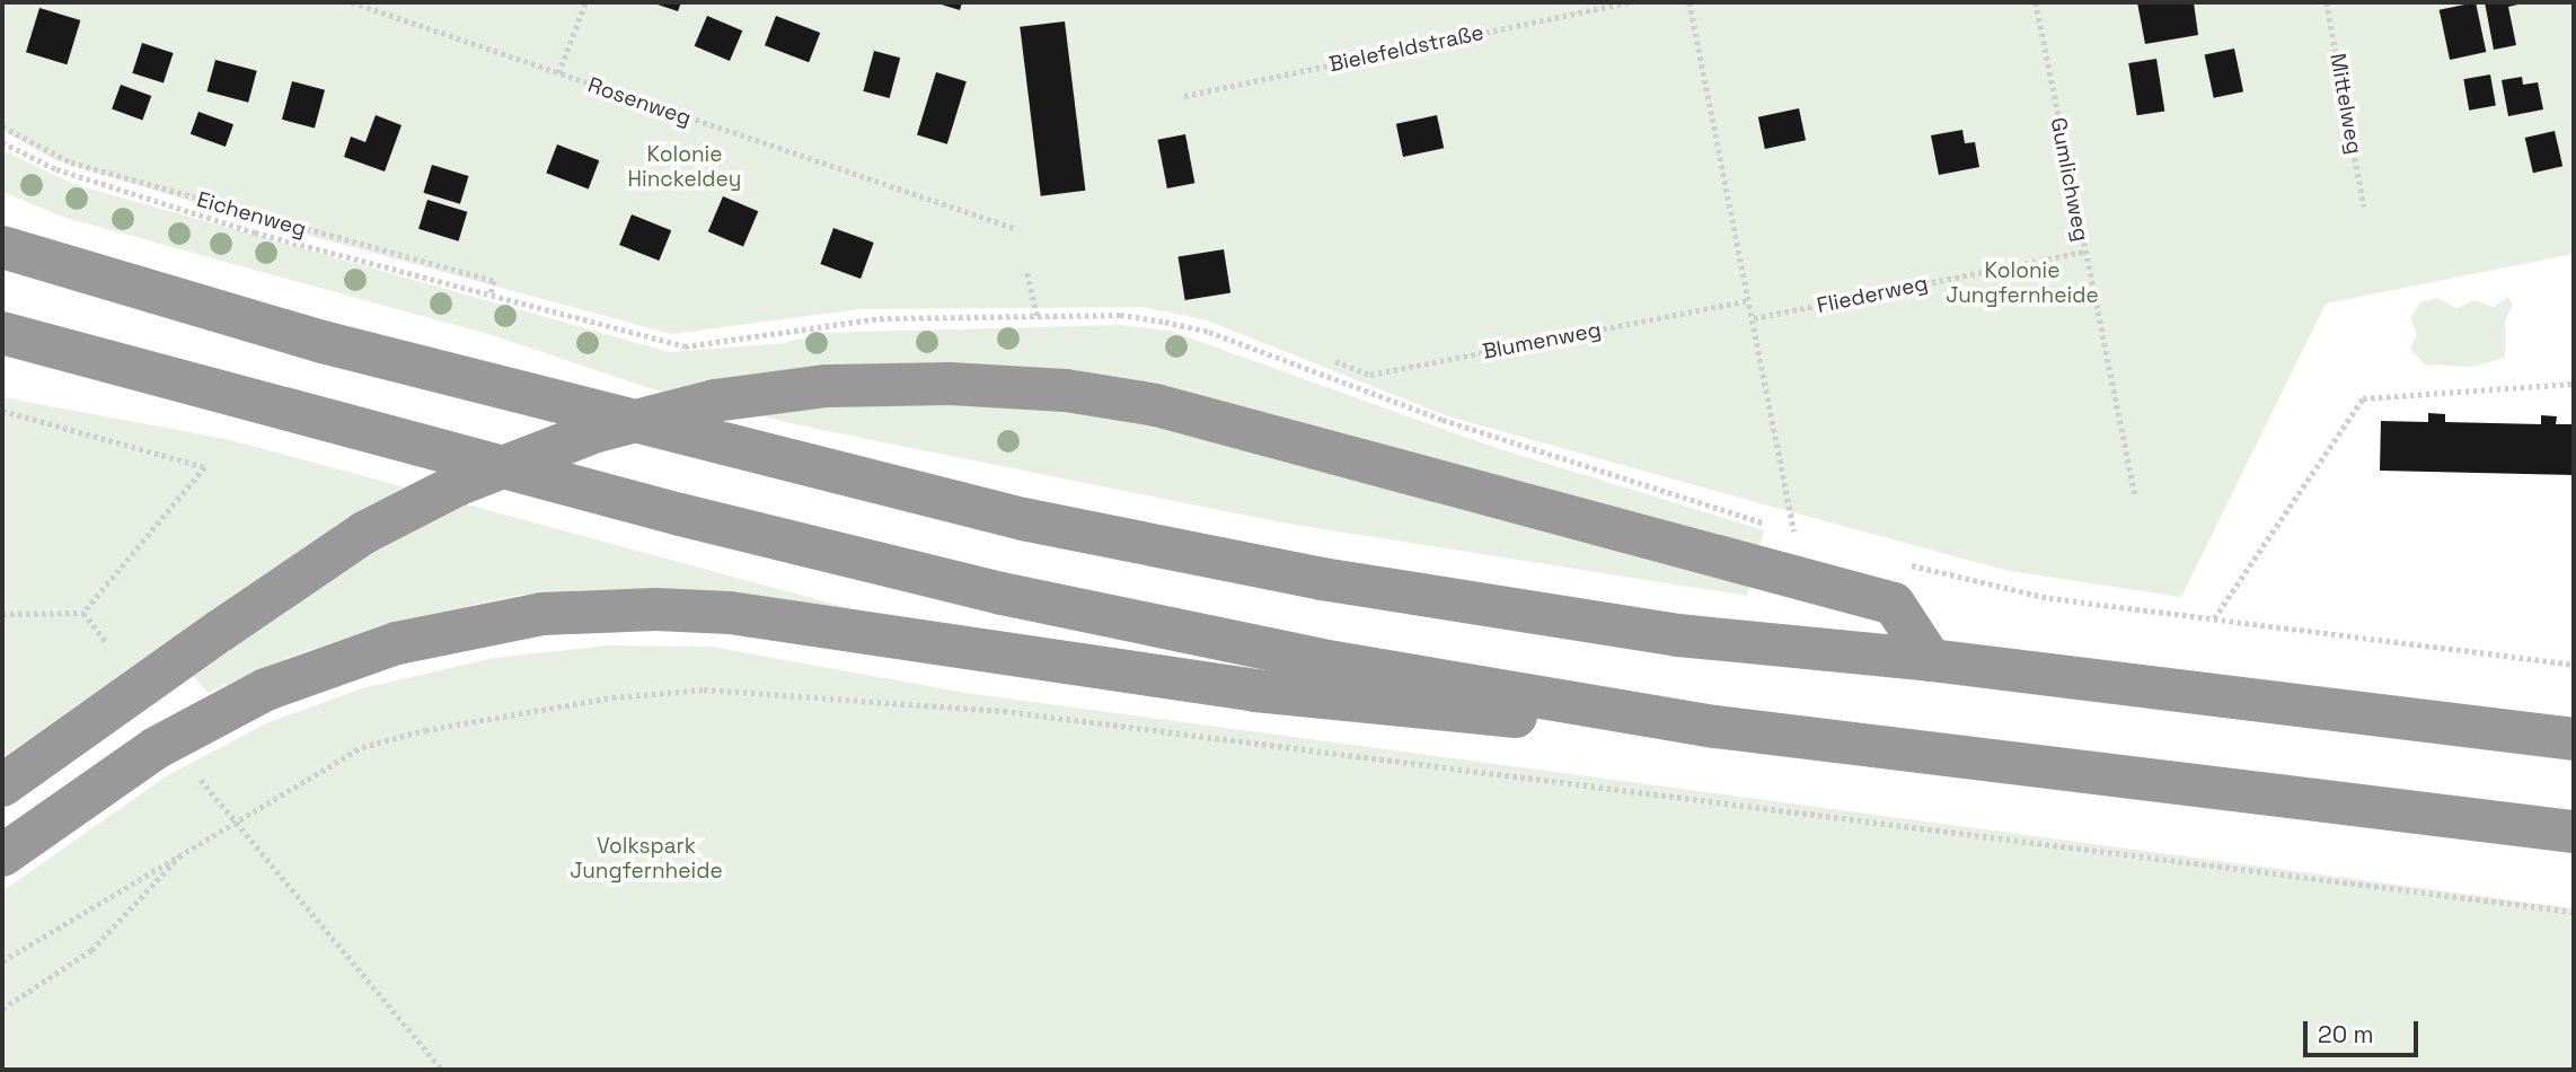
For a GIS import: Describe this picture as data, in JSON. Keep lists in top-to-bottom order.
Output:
{
  "streets": {
    "path": [
      "Bielefeldstraße",
      "Rosenweg",
      "Mittelweg",
      "Gumlichweg",
      "Eichenweg",
      "Fliederweg",
      "Blumenweg"
    ]
  },
  "crossings": [
    ["Gumlichweg", "Fliederweg"]
  ],
  "parks": ["Kolonie Hinckeldey", "Kolonie Jungfernheide", "Volkspark Jungfernheide"],
  "scale_bar": "20 m"
}
